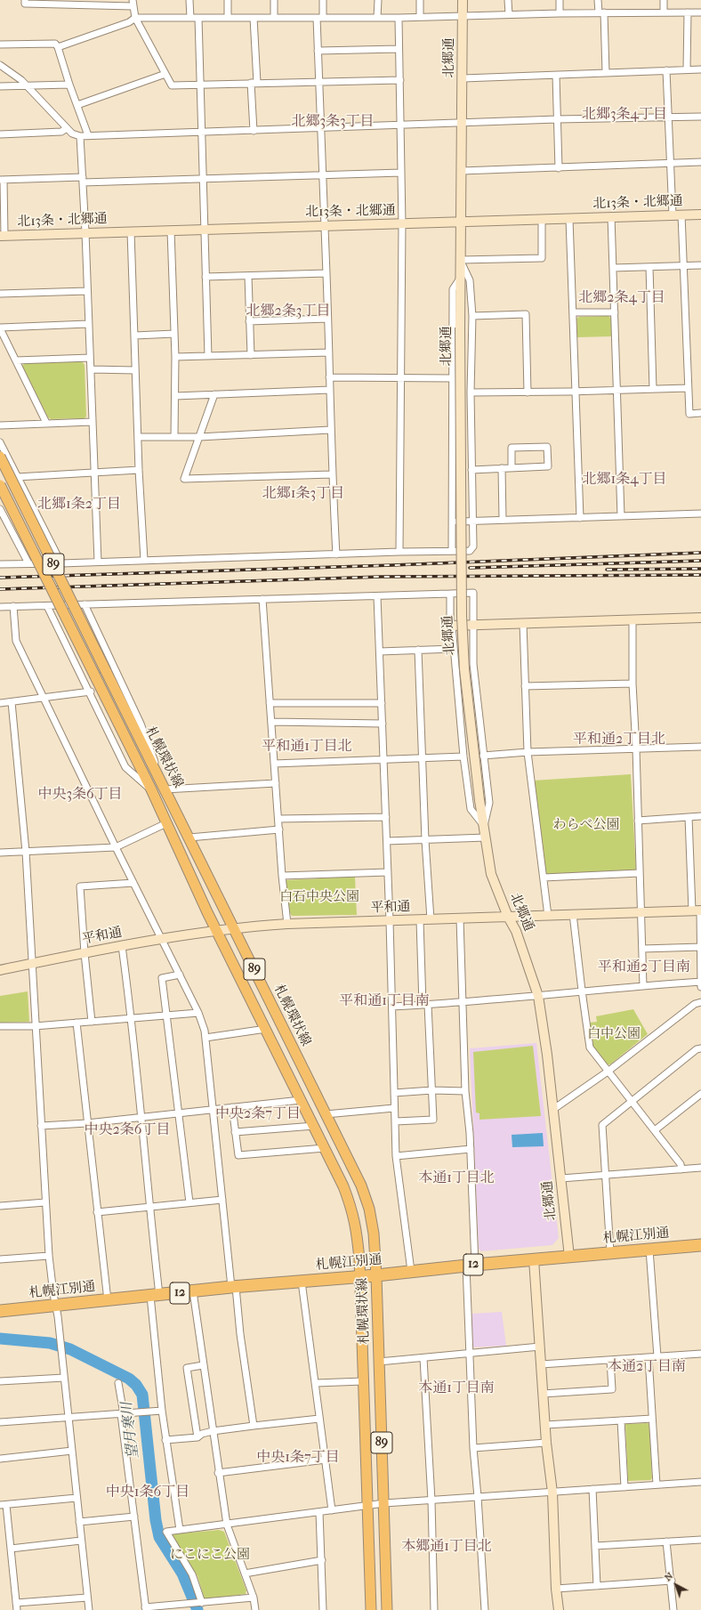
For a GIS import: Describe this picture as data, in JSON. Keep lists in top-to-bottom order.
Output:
{
  "streets": {
    "highway": ["札幌江別通", "12"],
    "main road": ["89", "札幌環状線"],
    "street": ["北郷通", "北13条・北郷通", "平和通"]
  },
  "crossings": [
    ["北郷通", "北13条・北郷通"],
    ["北郷通", "平和通"],
    ["北郷通", "札幌江別通"],
    ["札幌環状線", "平和通"],
    ["札幌環状線", "札幌江別通"]
  ],
  "districts": [
    "北郷3条4丁目",
    "北郷3条3丁目",
    "北郷2条4丁目",
    "北郷2条3丁目",
    "北郷1条4丁目",
    "北郷1条3丁目",
    "北郷1条2丁目",
    "平和通2丁目北",
    "平和通1丁目北",
    "中央3条6丁目",
    "平和通2丁目南",
    "平和通1丁目南",
    "中央2条7丁目",
    "中央2条6丁目",
    "本通1丁目北",
    "本通2丁目南",
    "本通1丁目南",
    "中央1条7丁目",
    "中央1条6丁目",
    "本郷通1丁目北"
  ],
  "water": ["望月寒川"],
  "parks": [
    "わらべ公園",
    "白石中央公園",
    "白中公園",
    "にこにこ公園"
  ],
  "north": "top left"
}
